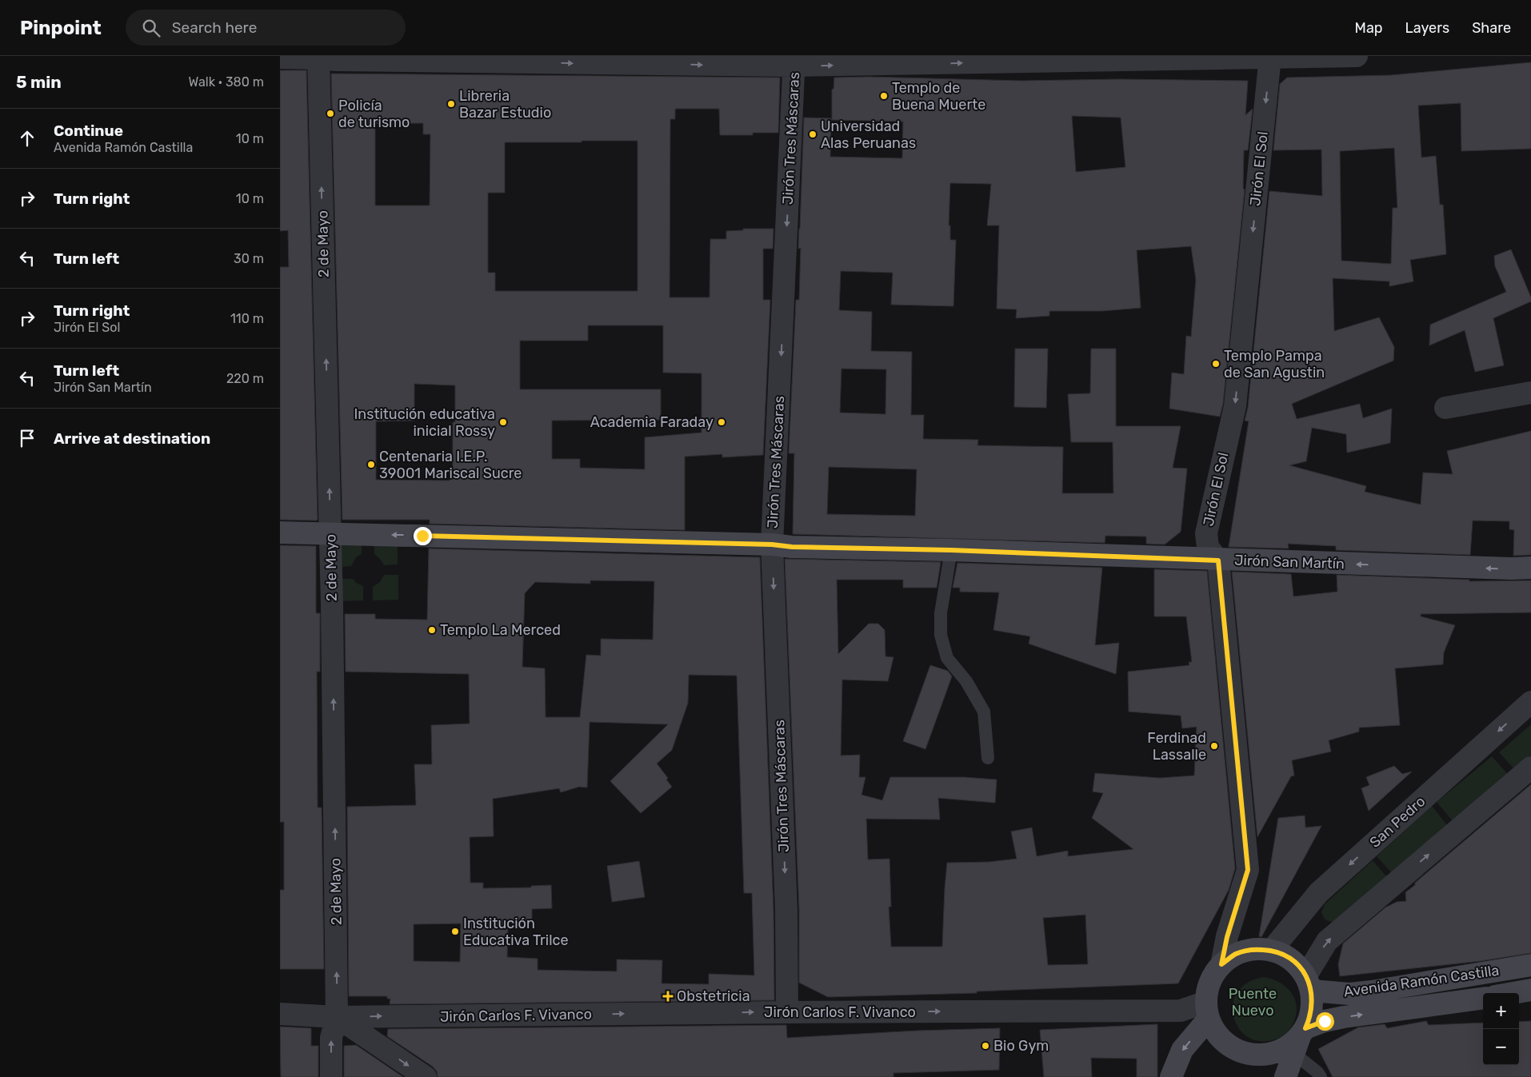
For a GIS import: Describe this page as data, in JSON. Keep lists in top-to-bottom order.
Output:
{
  "streets": {
    "street": [
      "Jirón Tres Máscaras",
      "Jirón El Sol",
      "2 de Mayo",
      "Jirón San Martín",
      "San Pedro",
      "Avenida Ramón Castilla",
      "Jirón Carlos F. Vivanco"
    ]
  },
  "crossings": [
    ["Jirón Tres Máscaras", "Jirón San Martín"],
    ["Jirón Tres Máscaras", "Jirón Carlos F. Vivanco"],
    ["Jirón El Sol", "Jirón San Martín"],
    ["Jirón El Sol", "San Pedro"],
    ["Jirón El Sol", "Avenida Ramón Castilla"],
    ["Jirón El Sol", "Jirón Carlos F. Vivanco"],
    ["2 de Mayo", "Jirón San Martín"],
    ["2 de Mayo", "Jirón Carlos F. Vivanco"],
    ["San Pedro", "Avenida Ramón Castilla"],
    ["San Pedro", "Jirón Carlos F. Vivanco"],
    ["Avenida Ramón Castilla", "Jirón Carlos F. Vivanco"]
  ],
  "one_way": [
    "Jirón Tres Máscaras",
    "Jirón El Sol",
    "2 de Mayo",
    "Jirón San Martín",
    "Jirón Carlos F. Vivanco"
  ],
  "parks": ["Puente Nuevo"],
  "places": {
    "other": [
      "Templo de Buena Muerte",
      "Libreria Bazar Estudio",
      "Policía de turismo",
      "Universidad Alas Peruanas",
      "Templo Pampa de San Agustin",
      "Institución educativa inicial Rossy",
      "Academia Faraday",
      "Centenaria I.E.P. 39001 Mariscal Sucre",
      "Templo La Merced",
      "Ferdinad Lassalle",
      "Institución Educativa Trilce",
      "Bio Gym"
    ],
    "health": ["Obstetricia"]
  },
  "page": {
    "header": "Pinpoint",
    "search": "Search here",
    "nav": ["Map", "Layers", "Share"],
    "heading": ["5 min", "Walk · 380 m"],
    "list": [
      ["Continue", "Avenida Ramón Castilla", "10 m"],
      ["Turn right", "10 m"],
      ["Turn left", "30 m"],
      ["Turn right", "Jirón El Sol", "110 m"],
      ["Turn left", "Jirón San Martín", "220 m"],
      "Arrive at destination"
    ],
    "map_buttons": ["+", "−"]
  }
}
